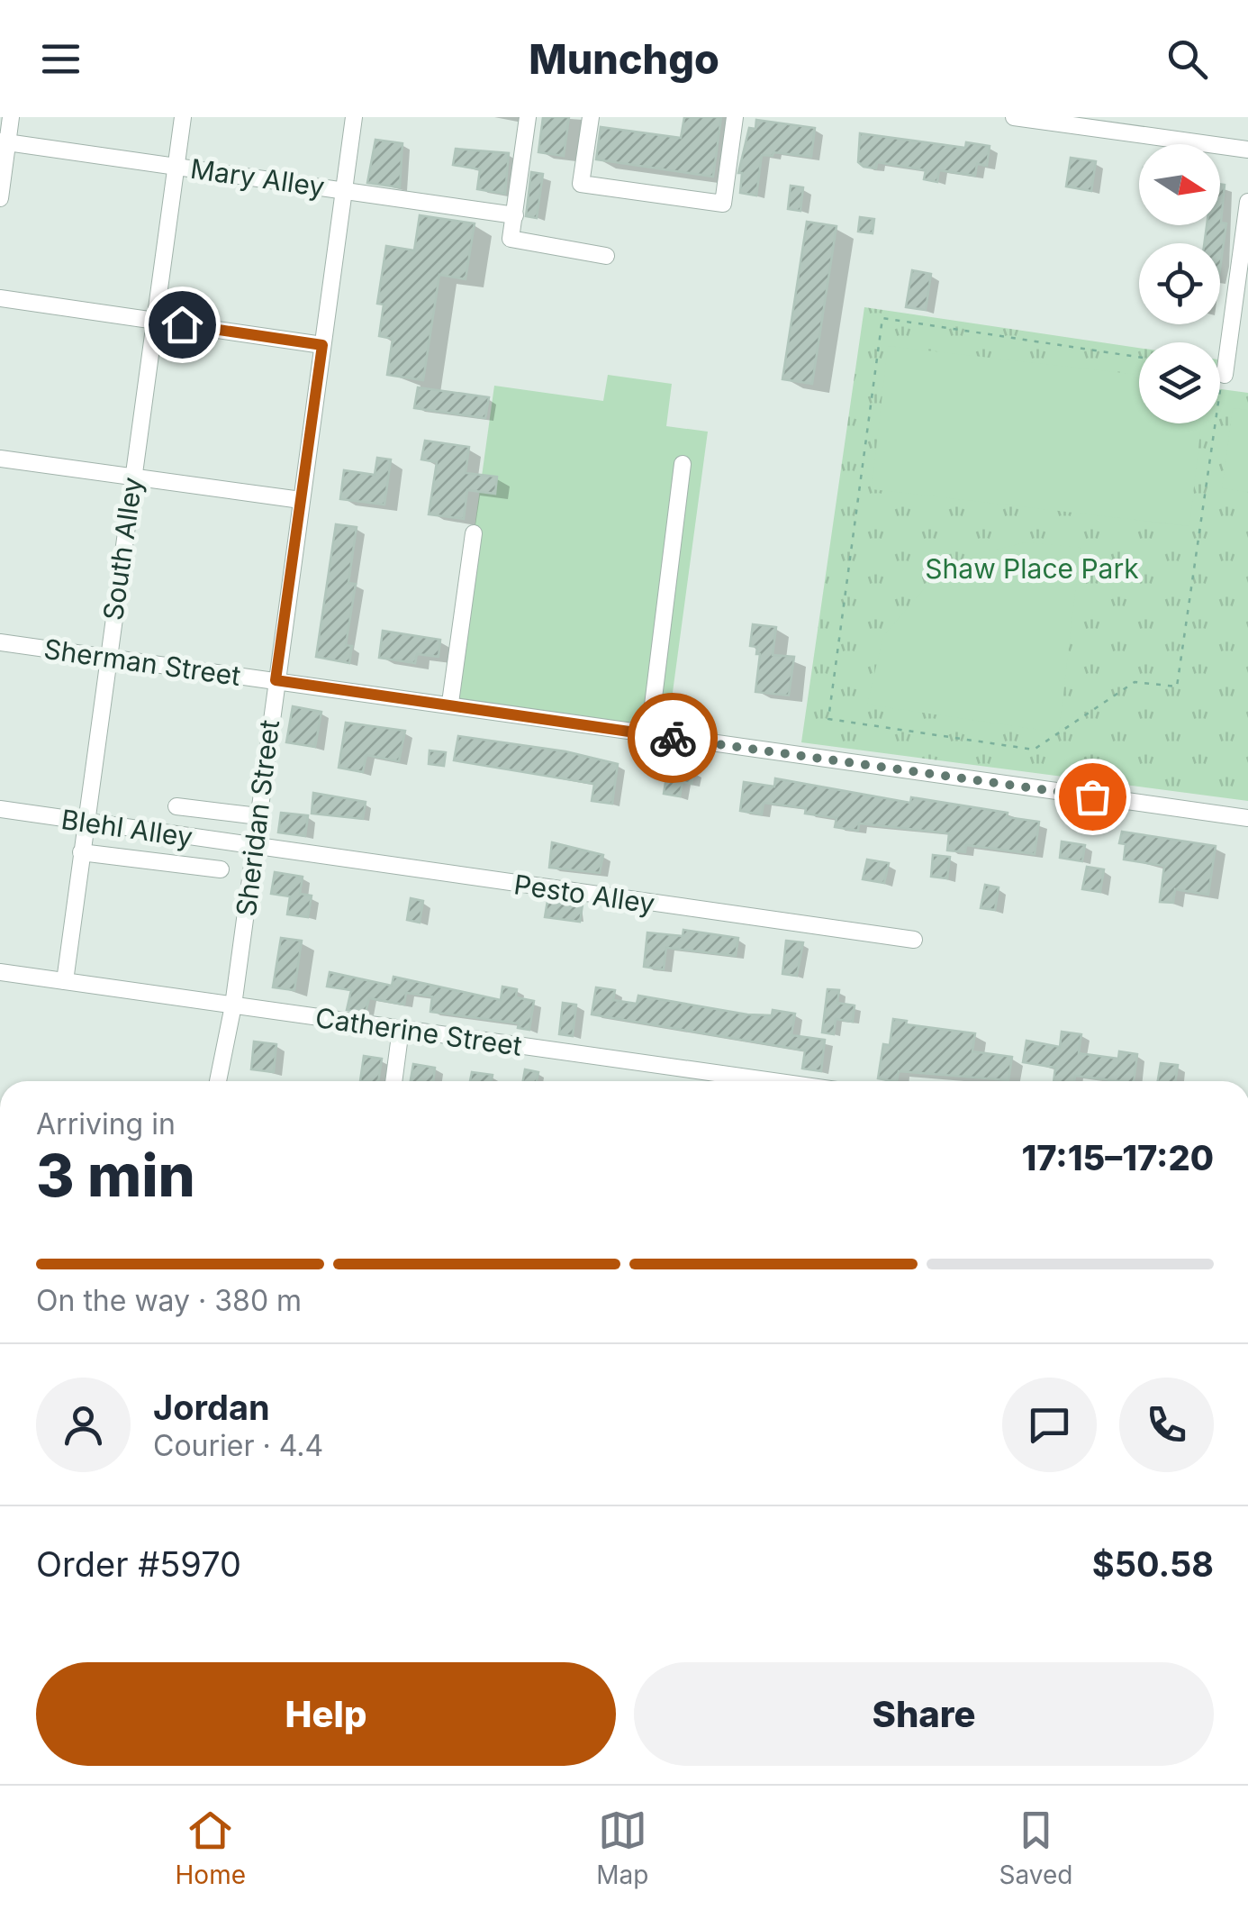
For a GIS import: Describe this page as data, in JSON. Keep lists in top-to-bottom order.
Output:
{
  "streets": {
    "street": [
      "Mary Alley",
      "South Alley",
      "Sherman Street",
      "Sheridan Street",
      "Blehl Alley",
      "Pesto Alley",
      "Catherine Street"
    ]
  },
  "crossings": [
    ["Mary Alley", "South Alley"],
    ["Mary Alley", "Sheridan Street"],
    ["South Alley", "Sherman Street"],
    ["South Alley", "Blehl Alley"],
    ["South Alley", "Catherine Street"],
    ["Sherman Street", "Sheridan Street"],
    ["Sheridan Street", "Blehl Alley"],
    ["Sheridan Street", "Pesto Alley"],
    ["Sheridan Street", "Catherine Street"],
    ["Blehl Alley", "Pesto Alley"]
  ],
  "parks": ["Shaw Place Park"],
  "north": "right",
  "page": {
    "header": "Munchgo",
    "heading": ["3 min", "Arriving in", "17:15–17:20"],
    "panel": [
      "Jordan",
      "Courier · 4.4",
      "Order #5970",
      "$50.58"
    ],
    "bar": "On the way · 380 m",
    "buttons": ["Help", "Share"],
    "tabs": ["Home", "Map", "Saved"]
  }
}
